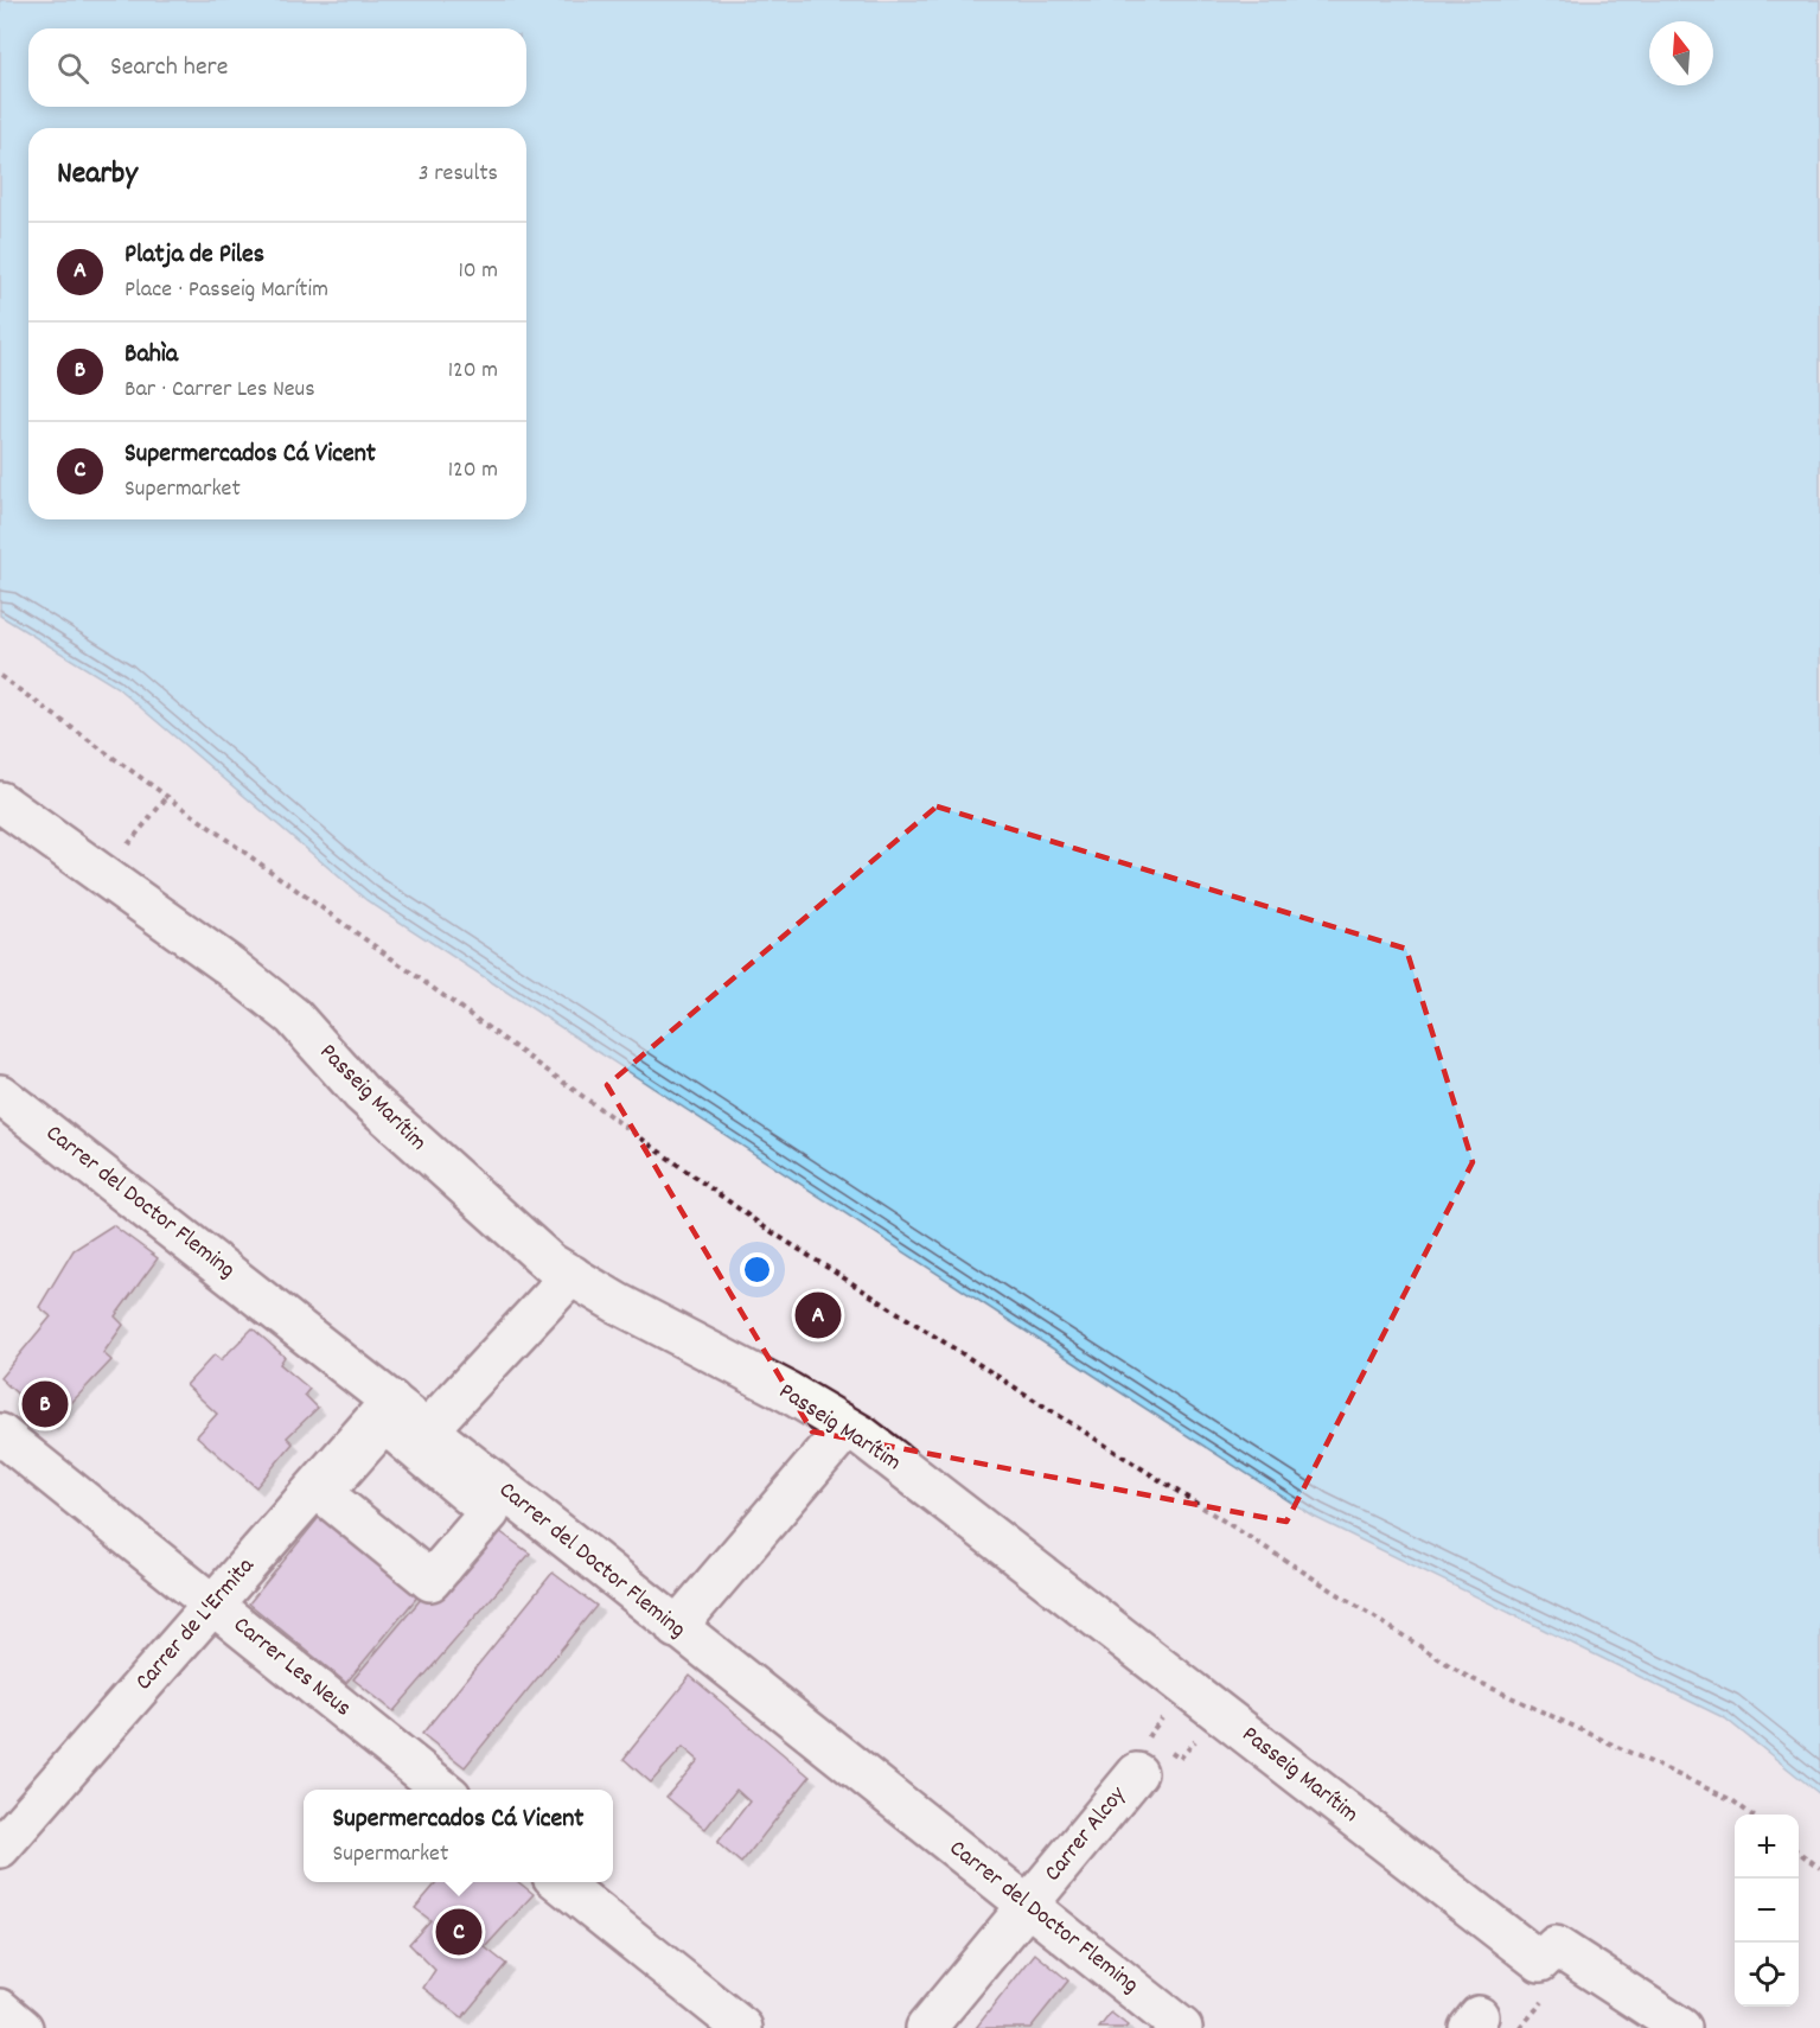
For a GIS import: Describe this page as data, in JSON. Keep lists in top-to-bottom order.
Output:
{
  "streets": {
    "street": [
      "Passeig Marítim",
      "Carrer del Doctor Fleming",
      "Carrer de L'Ermita",
      "Carrer Les Neus",
      "Carrer Alcoy"
    ]
  },
  "crossings": [
    ["Carrer del Doctor Fleming", "Carrer de L'Ermita"],
    ["Carrer del Doctor Fleming", "Carrer Alcoy"],
    ["Carrer de L'Ermita", "Carrer Les Neus"]
  ],
  "north": "top",
  "page": {
    "search": "Search here",
    "heading": ["Nearby", "3 results"],
    "list": [
      {
        "mark": "A",
        "name": "Platja de Piles",
        "note": "Place · Passeig Marítim",
        "value": "10 m"
      },
      {
        "mark": "B",
        "name": "Bahìa",
        "note": "Bar · Carrer Les Neus",
        "value": "120 m"
      },
      {
        "mark": "C",
        "name": "Supermercados Cá Vicent",
        "note": "Supermarket",
        "value": "120 m"
      }
    ],
    "pins": ["A", "B", "C"],
    "popup": ["Supermercados Cá Vicent", "Supermarket"],
    "map_buttons": ["+", "−"]
  }
}
